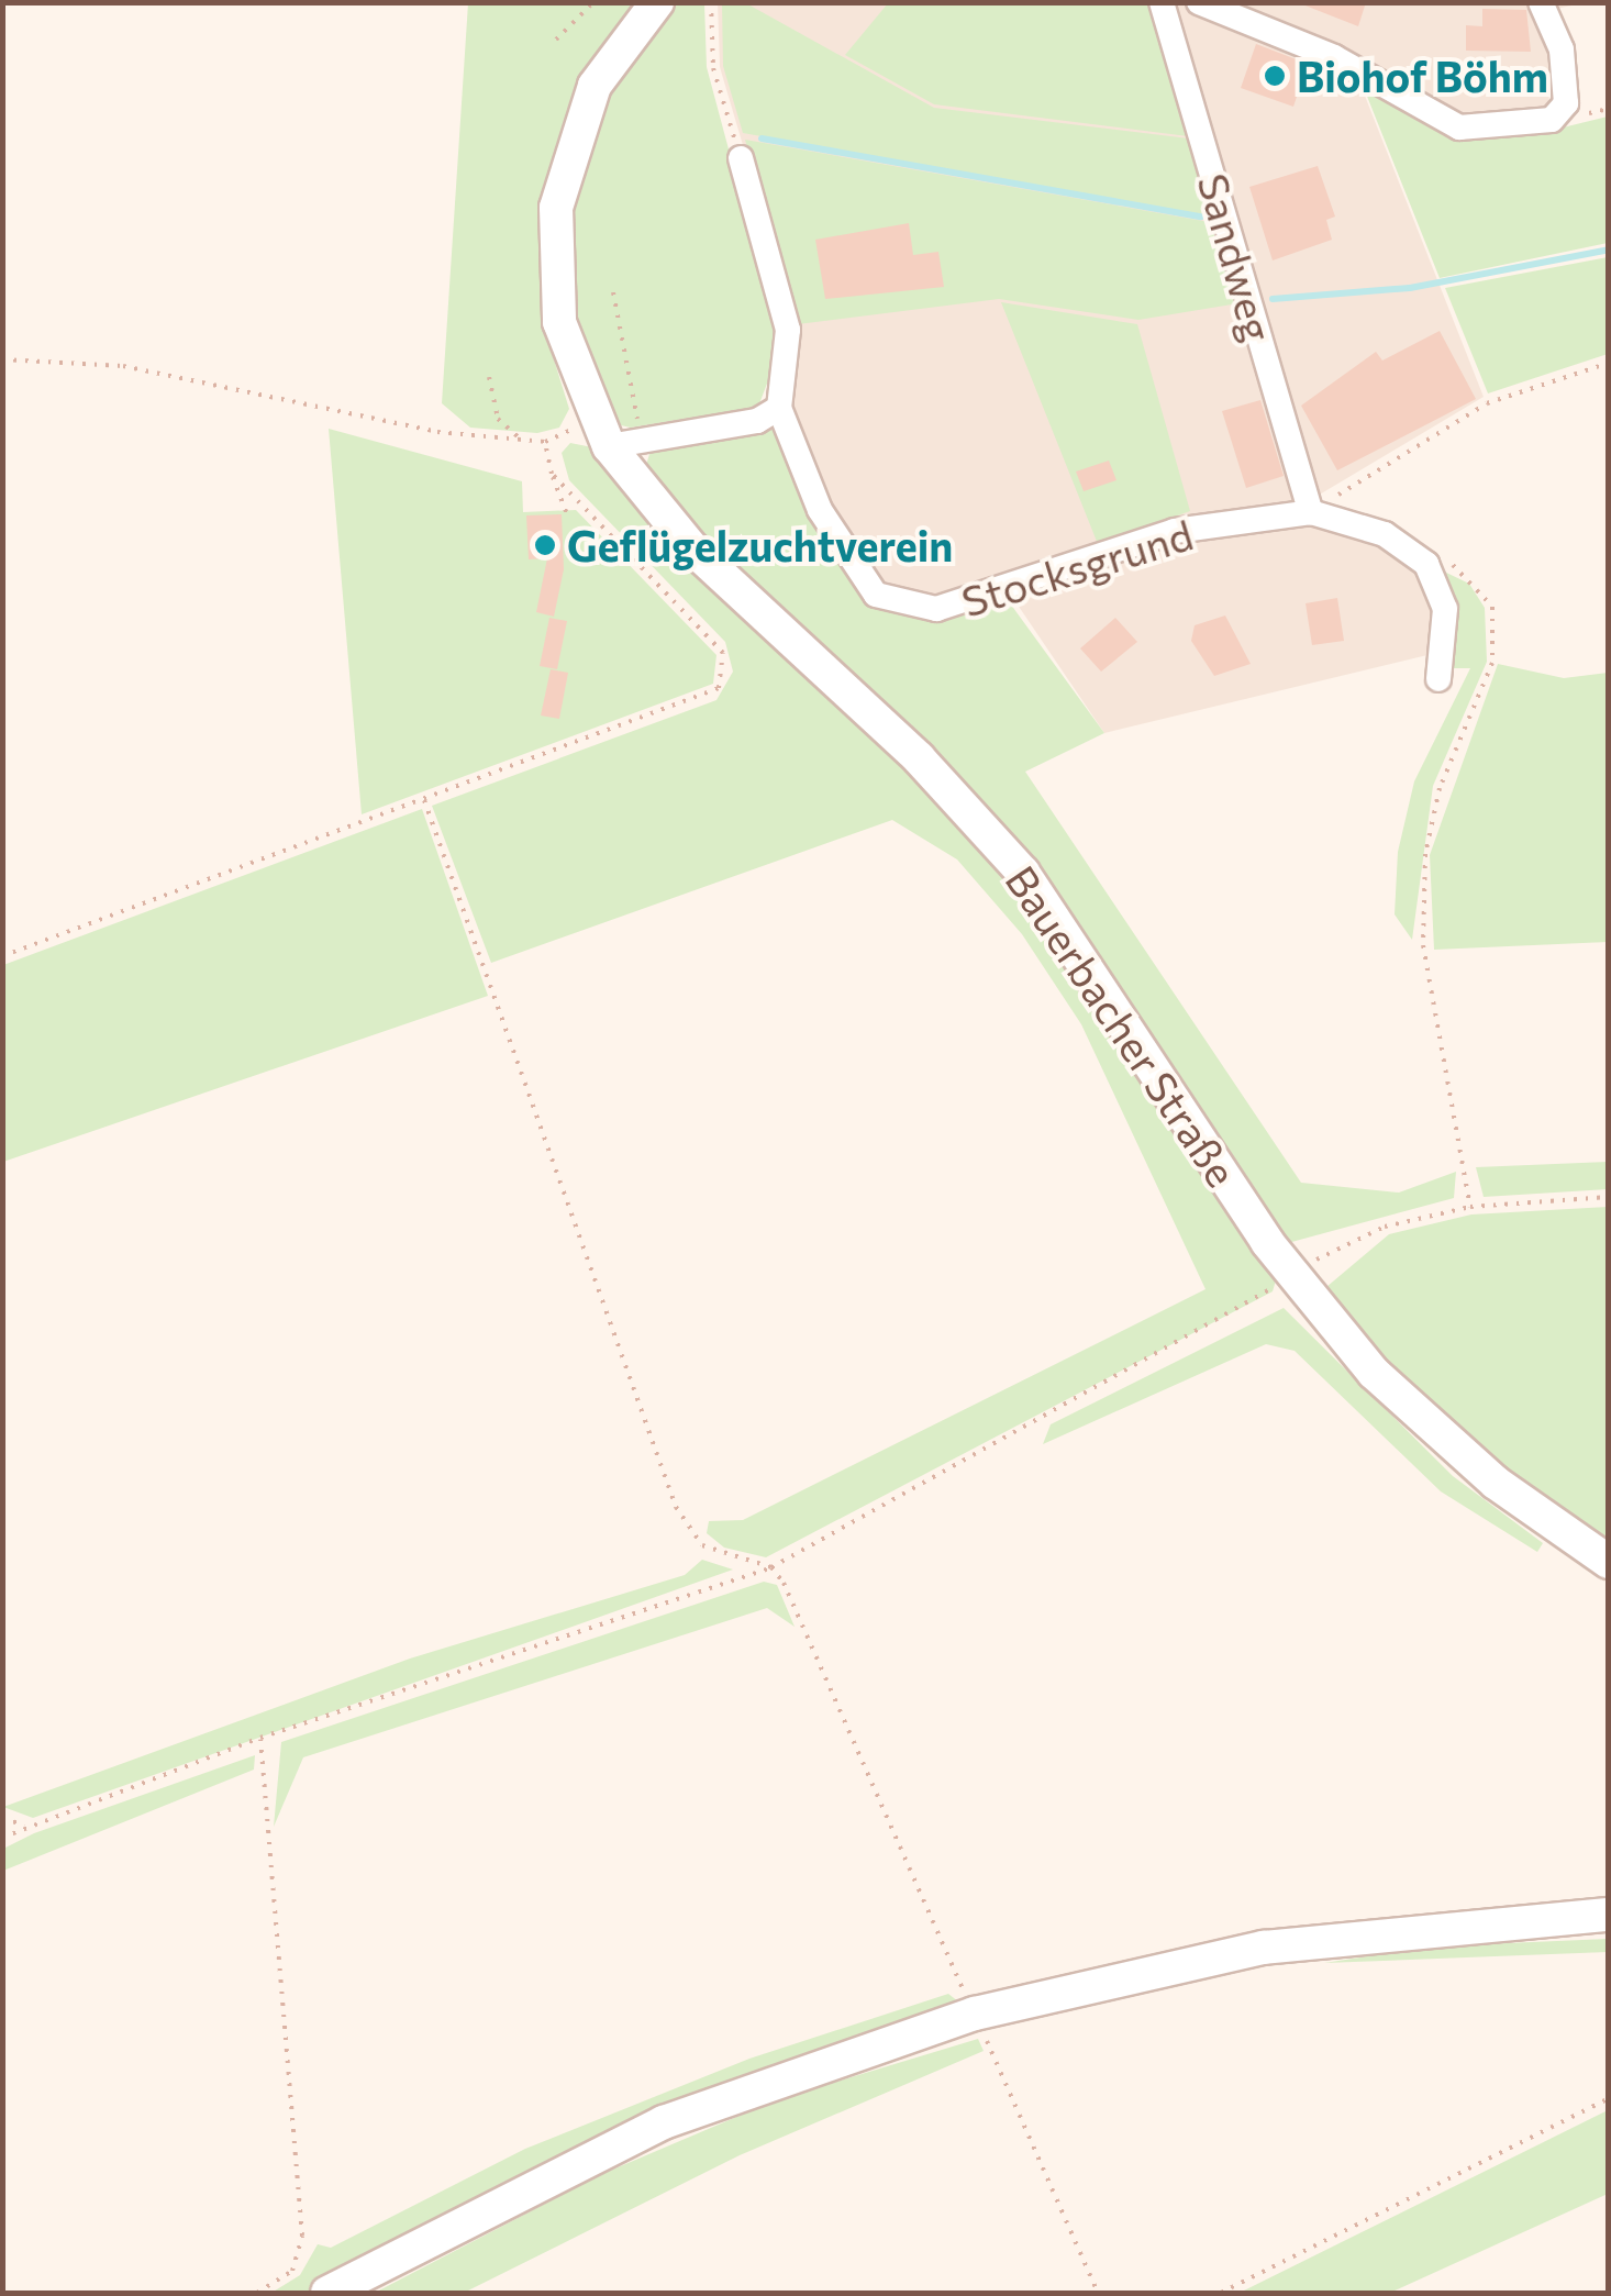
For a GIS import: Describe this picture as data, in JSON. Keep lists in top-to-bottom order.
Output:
{
  "streets": {
    "street": ["Sandweg", "Stocksgrund", "Bauerbacher Straße"]
  },
  "crossings": [
    ["Sandweg", "Stocksgrund"]
  ],
  "places": ["Biohof Böhm", "Geflügelzuchtverein"]
}
